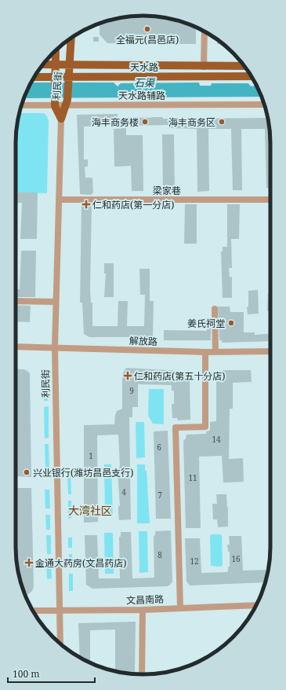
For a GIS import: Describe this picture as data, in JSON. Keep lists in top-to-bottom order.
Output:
{
  "streets": {
    "main road": ["天水路", "利民街"],
    "street": [
      "天水路辅路",
      "梁家巷",
      "解放路",
      "文昌南路"
    ]
  },
  "crossings": [
    ["天水路", "利民街"],
    ["利民街", "天水路辅路"],
    ["利民街", "梁家巷"],
    ["利民街", "解放路"],
    ["利民街", "文昌南路"]
  ],
  "districts": ["大湾社区"],
  "water": ["石渠"],
  "places": {
    "other": [
      "全福元(昌邑店)",
      "海丰商务楼",
      "海丰商务区",
      "姜氏祠堂",
      "兴业银行(潍坊昌邑支行)"
    ],
    "health": ["仁和药店(第一分店)", "仁和药店(第五十分店)", "金通大药房(文昌药店)"]
  },
  "house_numbers": [
    "9",
    "14",
    "6",
    "1",
    "11",
    "4",
    "7",
    "8",
    "16",
    "12"
  ],
  "scale_bar": "100 m"
}
